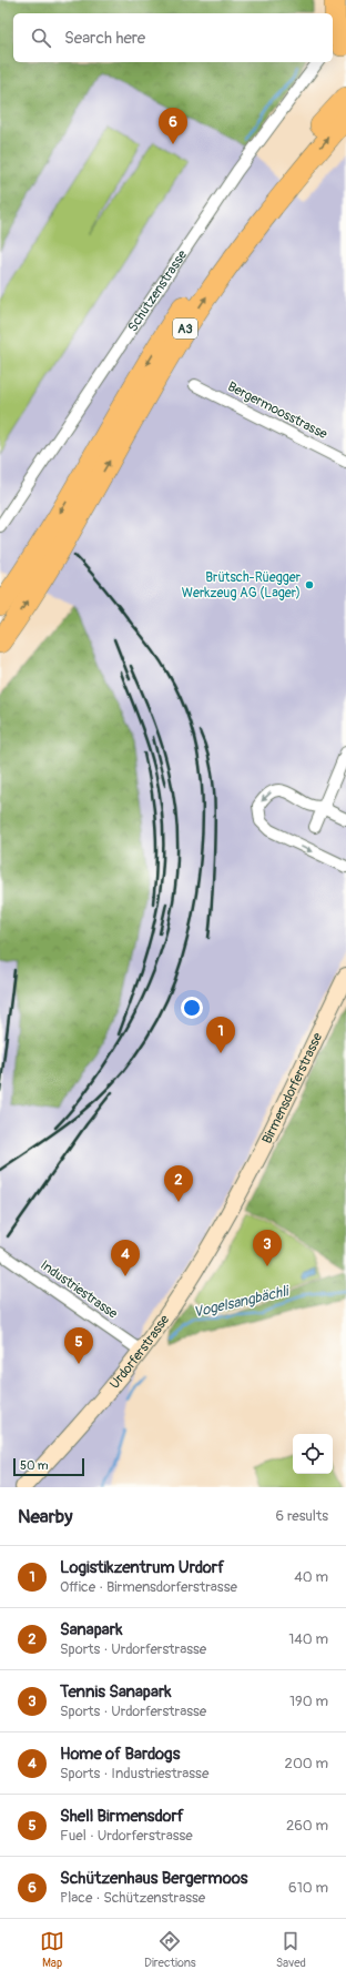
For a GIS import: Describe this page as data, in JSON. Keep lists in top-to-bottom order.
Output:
{
  "streets": {
    "highway": ["A3"],
    "main road": ["Birmensdorferstrasse", "Urdorferstrasse"],
    "street": ["Schützenstrasse", "Bergermoosstrasse", "Industriestrasse"]
  },
  "crossings": [
    ["Birmensdorferstrasse", "Urdorferstrasse"],
    ["Industriestrasse", "Urdorferstrasse"]
  ],
  "water": ["Vogelsangbächli"],
  "places": ["Brütsch-Rüegger Werkzeug AG (Lager)"],
  "scale_bar": "50 m",
  "page": {
    "search": "Search here",
    "pins": [
      "6",
      "1",
      "2",
      "3",
      "4",
      "5"
    ],
    "scale": "50 m",
    "heading": ["Nearby", "6 results"],
    "list": [
      {
        "mark": "1",
        "name": "Logistikzentrum Urdorf",
        "note": "Office · Birmensdorferstrasse",
        "value": "40 m"
      },
      {
        "mark": "2",
        "name": "Sanapark",
        "note": "Sports · Urdorferstrasse",
        "value": "140 m"
      },
      {
        "mark": "3",
        "name": "Tennis Sanapark",
        "note": "Sports · Urdorferstrasse",
        "value": "190 m"
      },
      {
        "mark": "4",
        "name": "Home of Bardogs",
        "note": "Sports · Industriestrasse",
        "value": "200 m"
      },
      {
        "mark": "5",
        "name": "Shell Birmensdorf",
        "note": "Fuel · Urdorferstrasse",
        "value": "260 m"
      },
      {
        "mark": "6",
        "name": "Schützenhaus Bergermoos",
        "note": "Place · Schützenstrasse",
        "value": "610 m"
      }
    ],
    "nav": ["Map", "Directions", "Saved"]
  }
}
